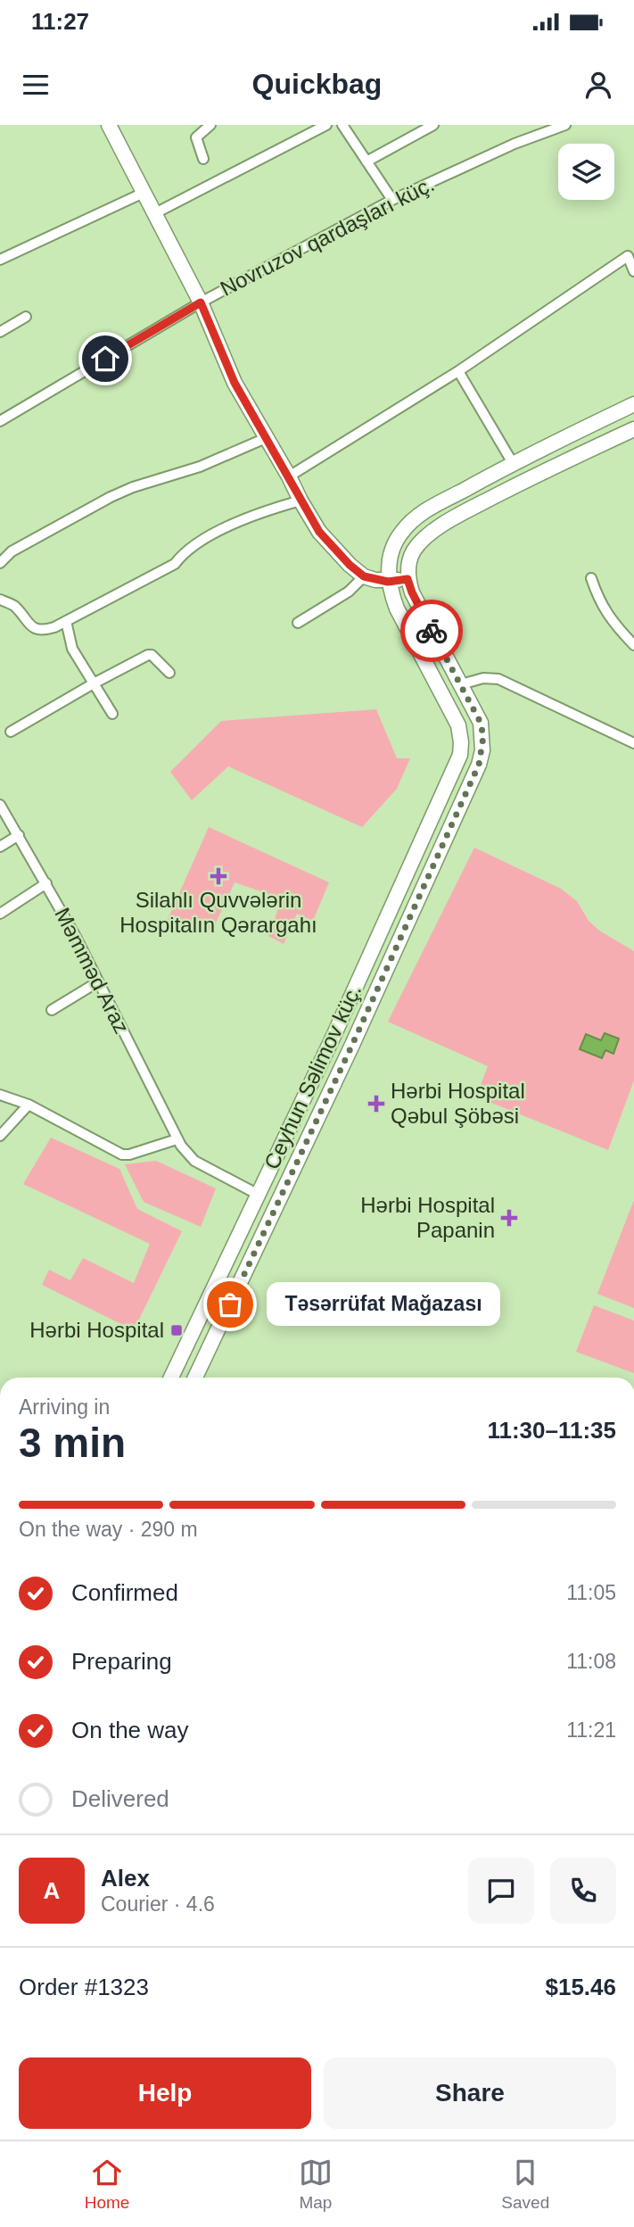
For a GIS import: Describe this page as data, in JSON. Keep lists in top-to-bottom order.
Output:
{
  "streets": {
    "main road": ["Ceyhun Səlimov küç."],
    "street": ["Novruzov qardaşları küç.", "Məmməd Araz"]
  },
  "crossings": [
    ["Məmməd Araz", "Ceyhun Səlimov küç."]
  ],
  "places": {
    "health": ["Silahlı Quvvələrin Hospitalın Qərargahı", "Hərbi Hospital Qəbul Şöbəsi", "Hərbi Hospital Papanin"],
    "other": ["Təsərrüfat Mağazası"],
    "transit": ["Hərbi Hospital"]
  },
  "page": {
    "status": "11:27",
    "header": "Quickbag",
    "bubble": "Təsərrüfat Mağazası",
    "heading": ["3 min", "Arriving in", "11:30–11:35"],
    "panel": [
      "Alex",
      "Courier · 4.6",
      "Order #1323",
      "$15.46"
    ],
    "bar": "On the way · 290 m",
    "list": [
      ["Confirmed", "11:05"],
      ["Preparing", "11:08"],
      ["On the way", "11:21"],
      "Delivered"
    ],
    "round": "A",
    "buttons": ["Help", "Share"],
    "tabs": ["Home", "Map", "Saved"]
  }
}
